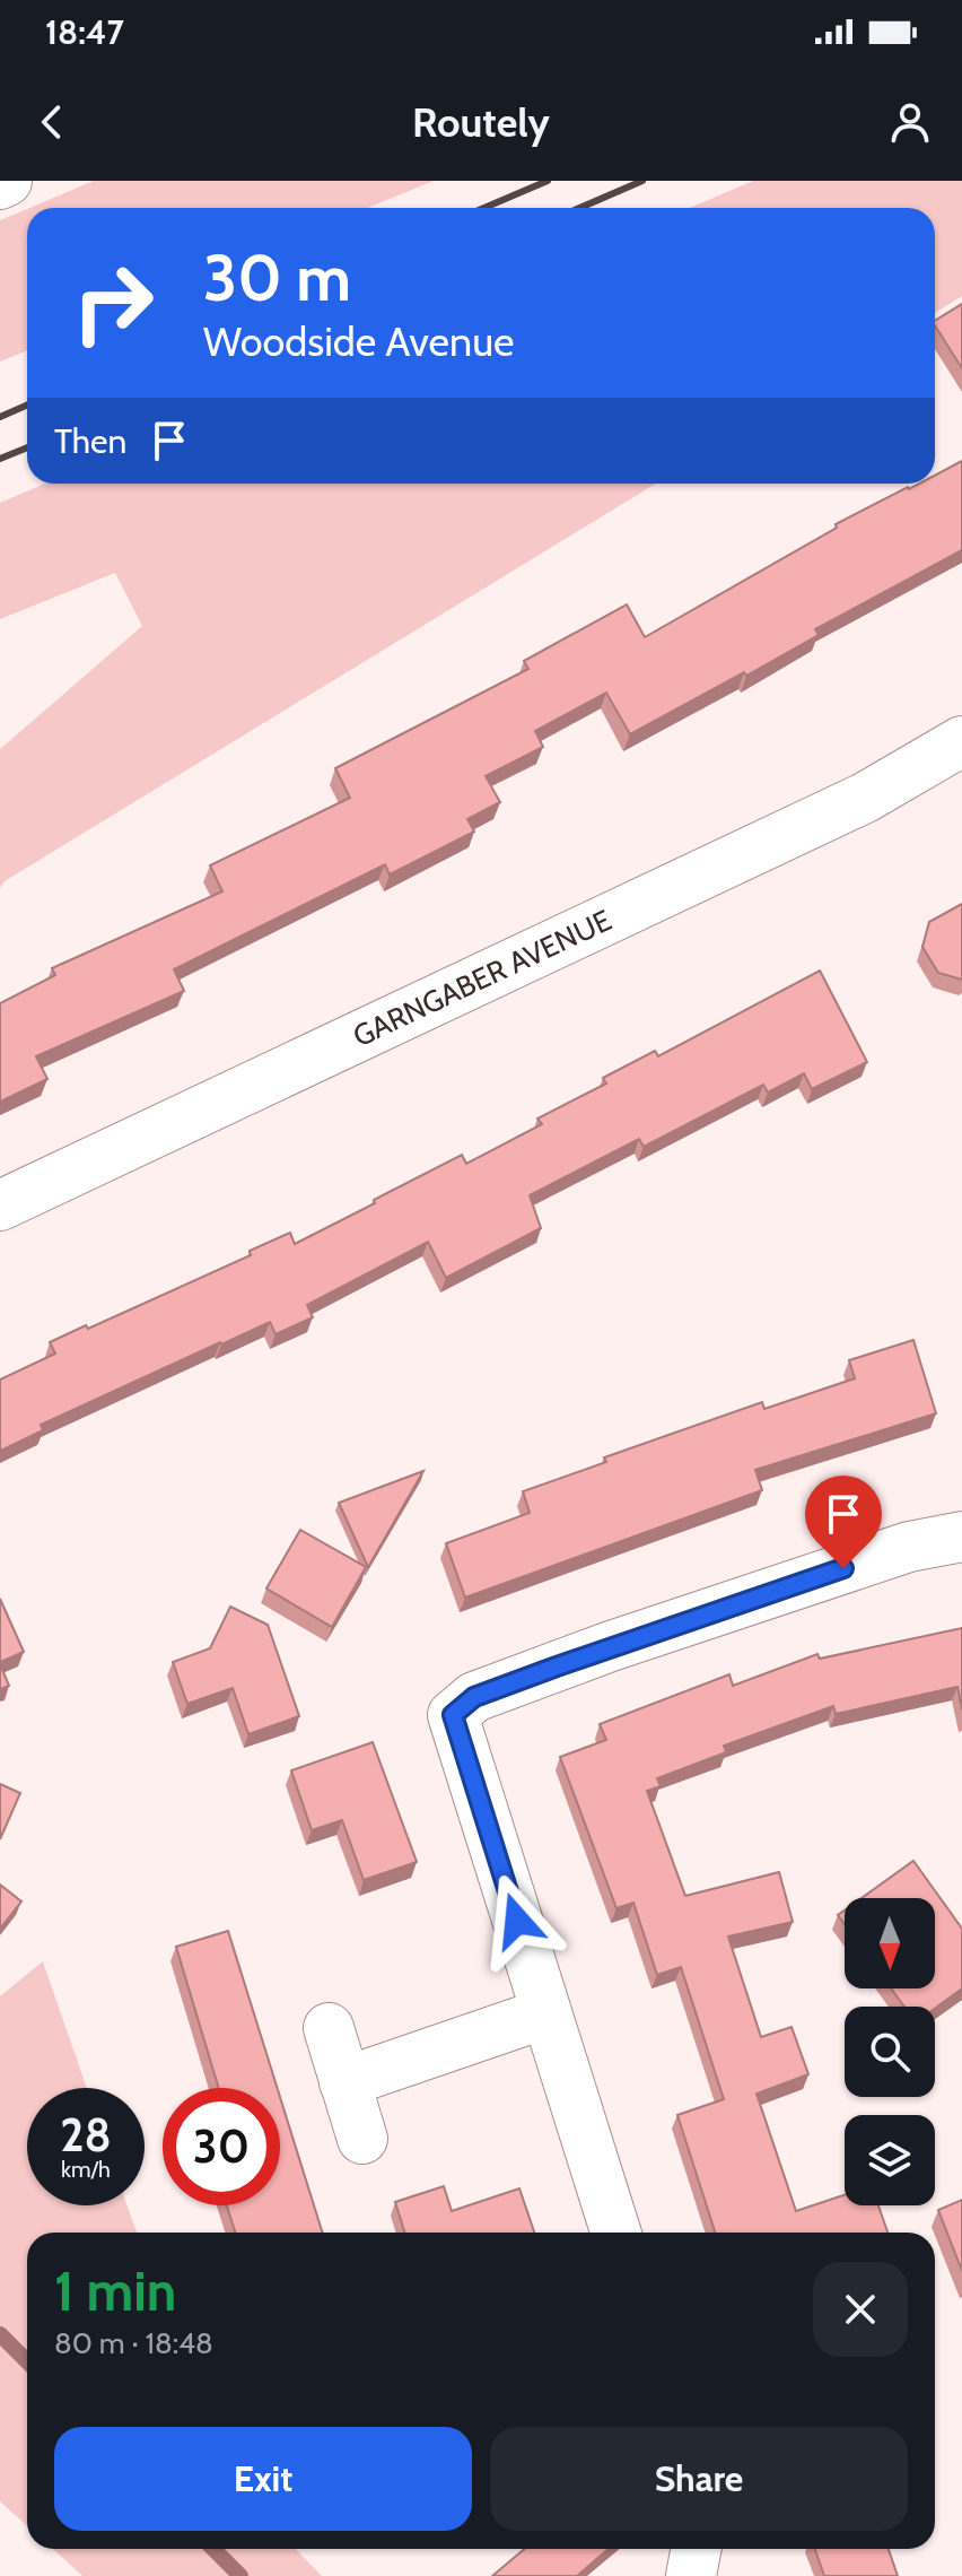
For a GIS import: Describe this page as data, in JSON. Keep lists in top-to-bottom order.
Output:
{
  "streets": {
    "street": ["GARNGABER AVENUE"]
  },
  "north": "bottom",
  "page": {
    "status": "18:47",
    "header": "Routely",
    "turn": ["30 m", "Woodside Avenue"],
    "then": "Then",
    "speed": "28 km/h",
    "limit": "30",
    "heading": ["1 min", "80 m · 18:48"],
    "buttons": ["Exit", "Share"]
  }
}
